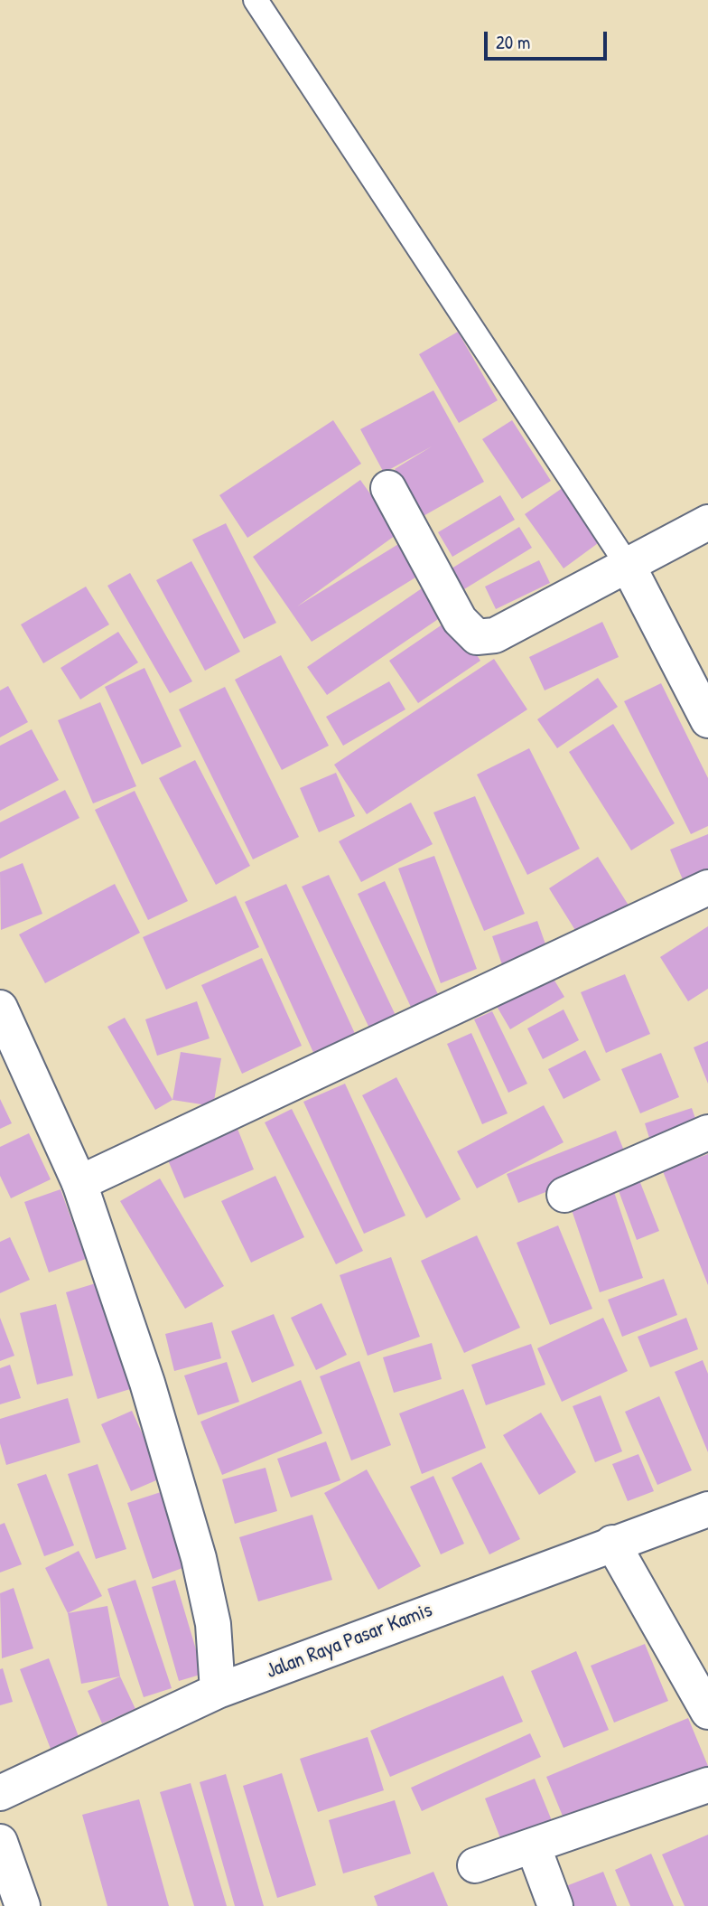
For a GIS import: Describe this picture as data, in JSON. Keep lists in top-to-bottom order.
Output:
{
  "streets": {
    "street": ["Jalan Raya Pasar Kamis"]
  },
  "scale_bar": "20 m"
}
